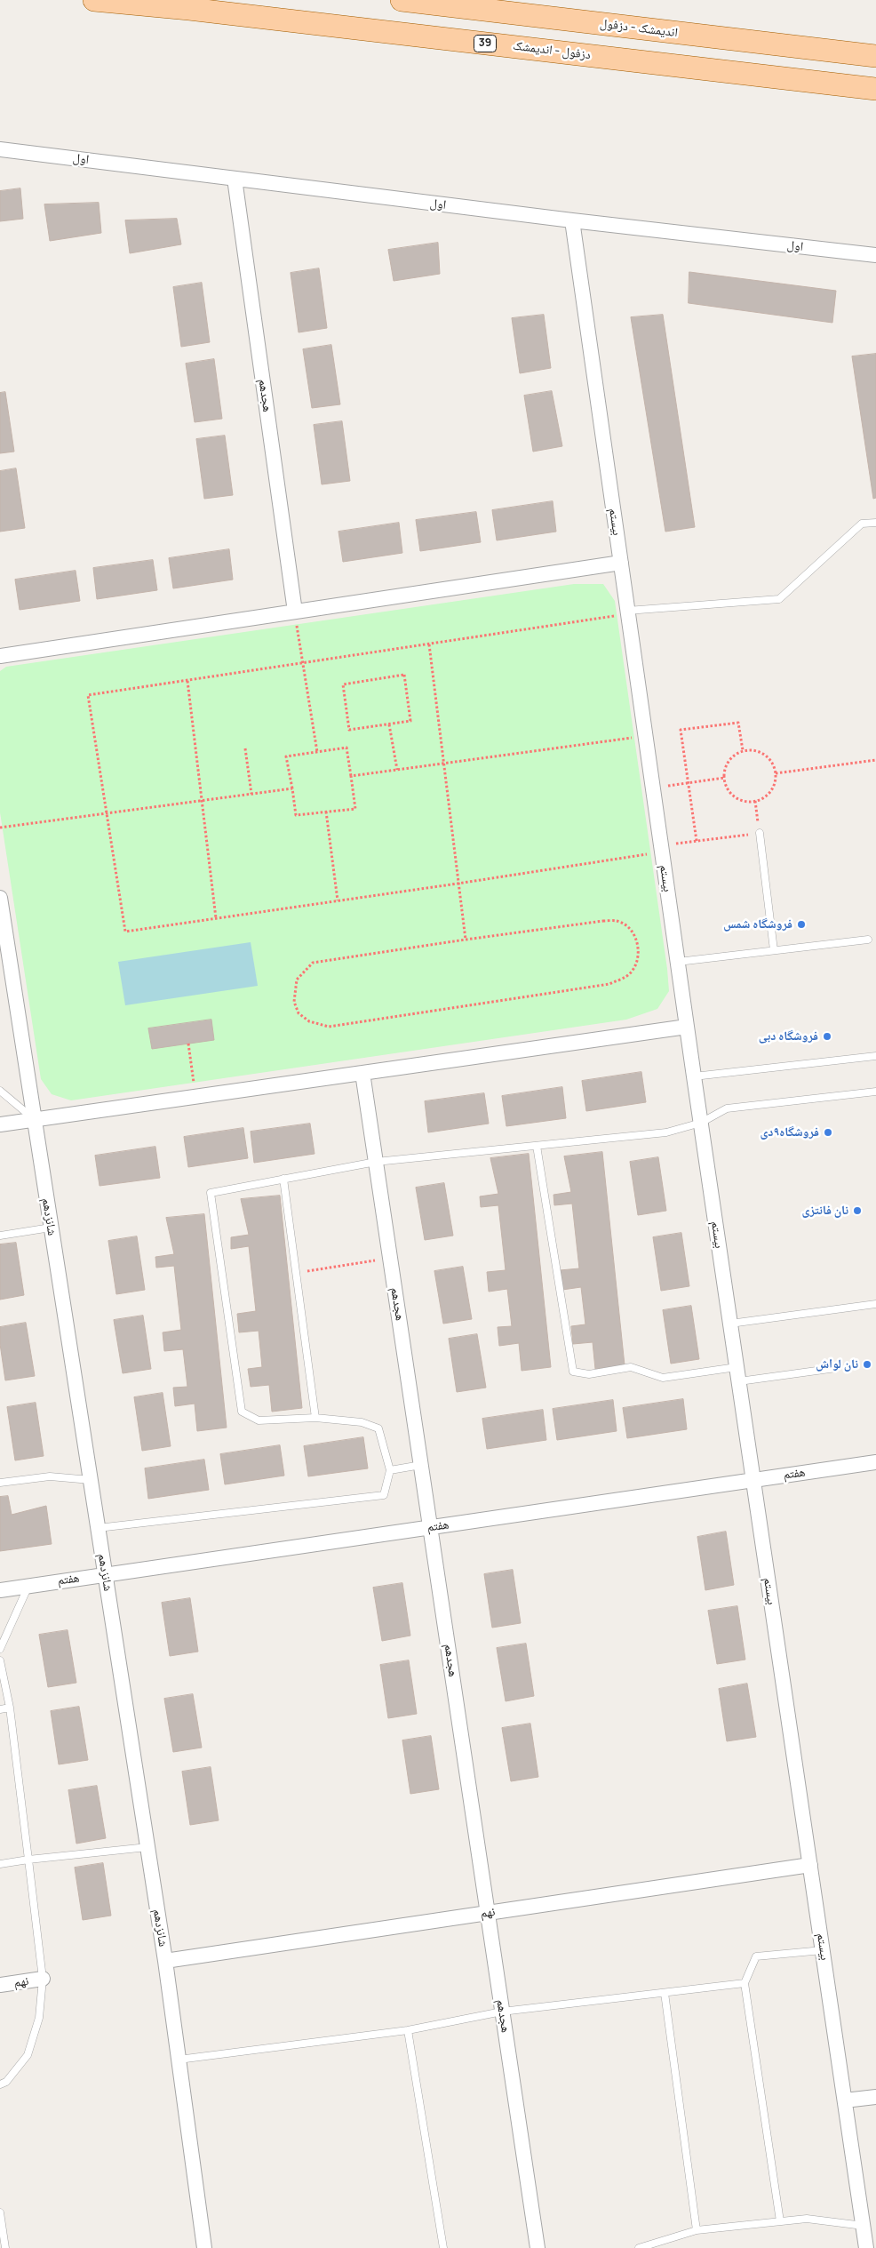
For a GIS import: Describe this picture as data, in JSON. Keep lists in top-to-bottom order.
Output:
{
  "streets": {
    "main road": ["اندیمشک - دزفول", "39", "دزفول - اندیمشک"],
    "street": [
      "اول",
      "هجدهم",
      "بیستم",
      "شانزدهم",
      "هفتم",
      "نهم"
    ]
  },
  "crossings": [
    ["اول", "هجدهم"],
    ["اول", "بیستم"],
    ["هجدهم", "هفتم"],
    ["هجدهم", "نهم"],
    ["بیستم", "هفتم"],
    ["بیستم", "نهم"],
    ["شانزدهم", "هفتم"],
    ["شانزدهم", "نهم"]
  ],
  "places": [
    "فروشگاه شمس",
    "فروشگاه دبی",
    "فروشگاه۹دی",
    "نان فانتزی",
    "نان لواش"
  ]
}
